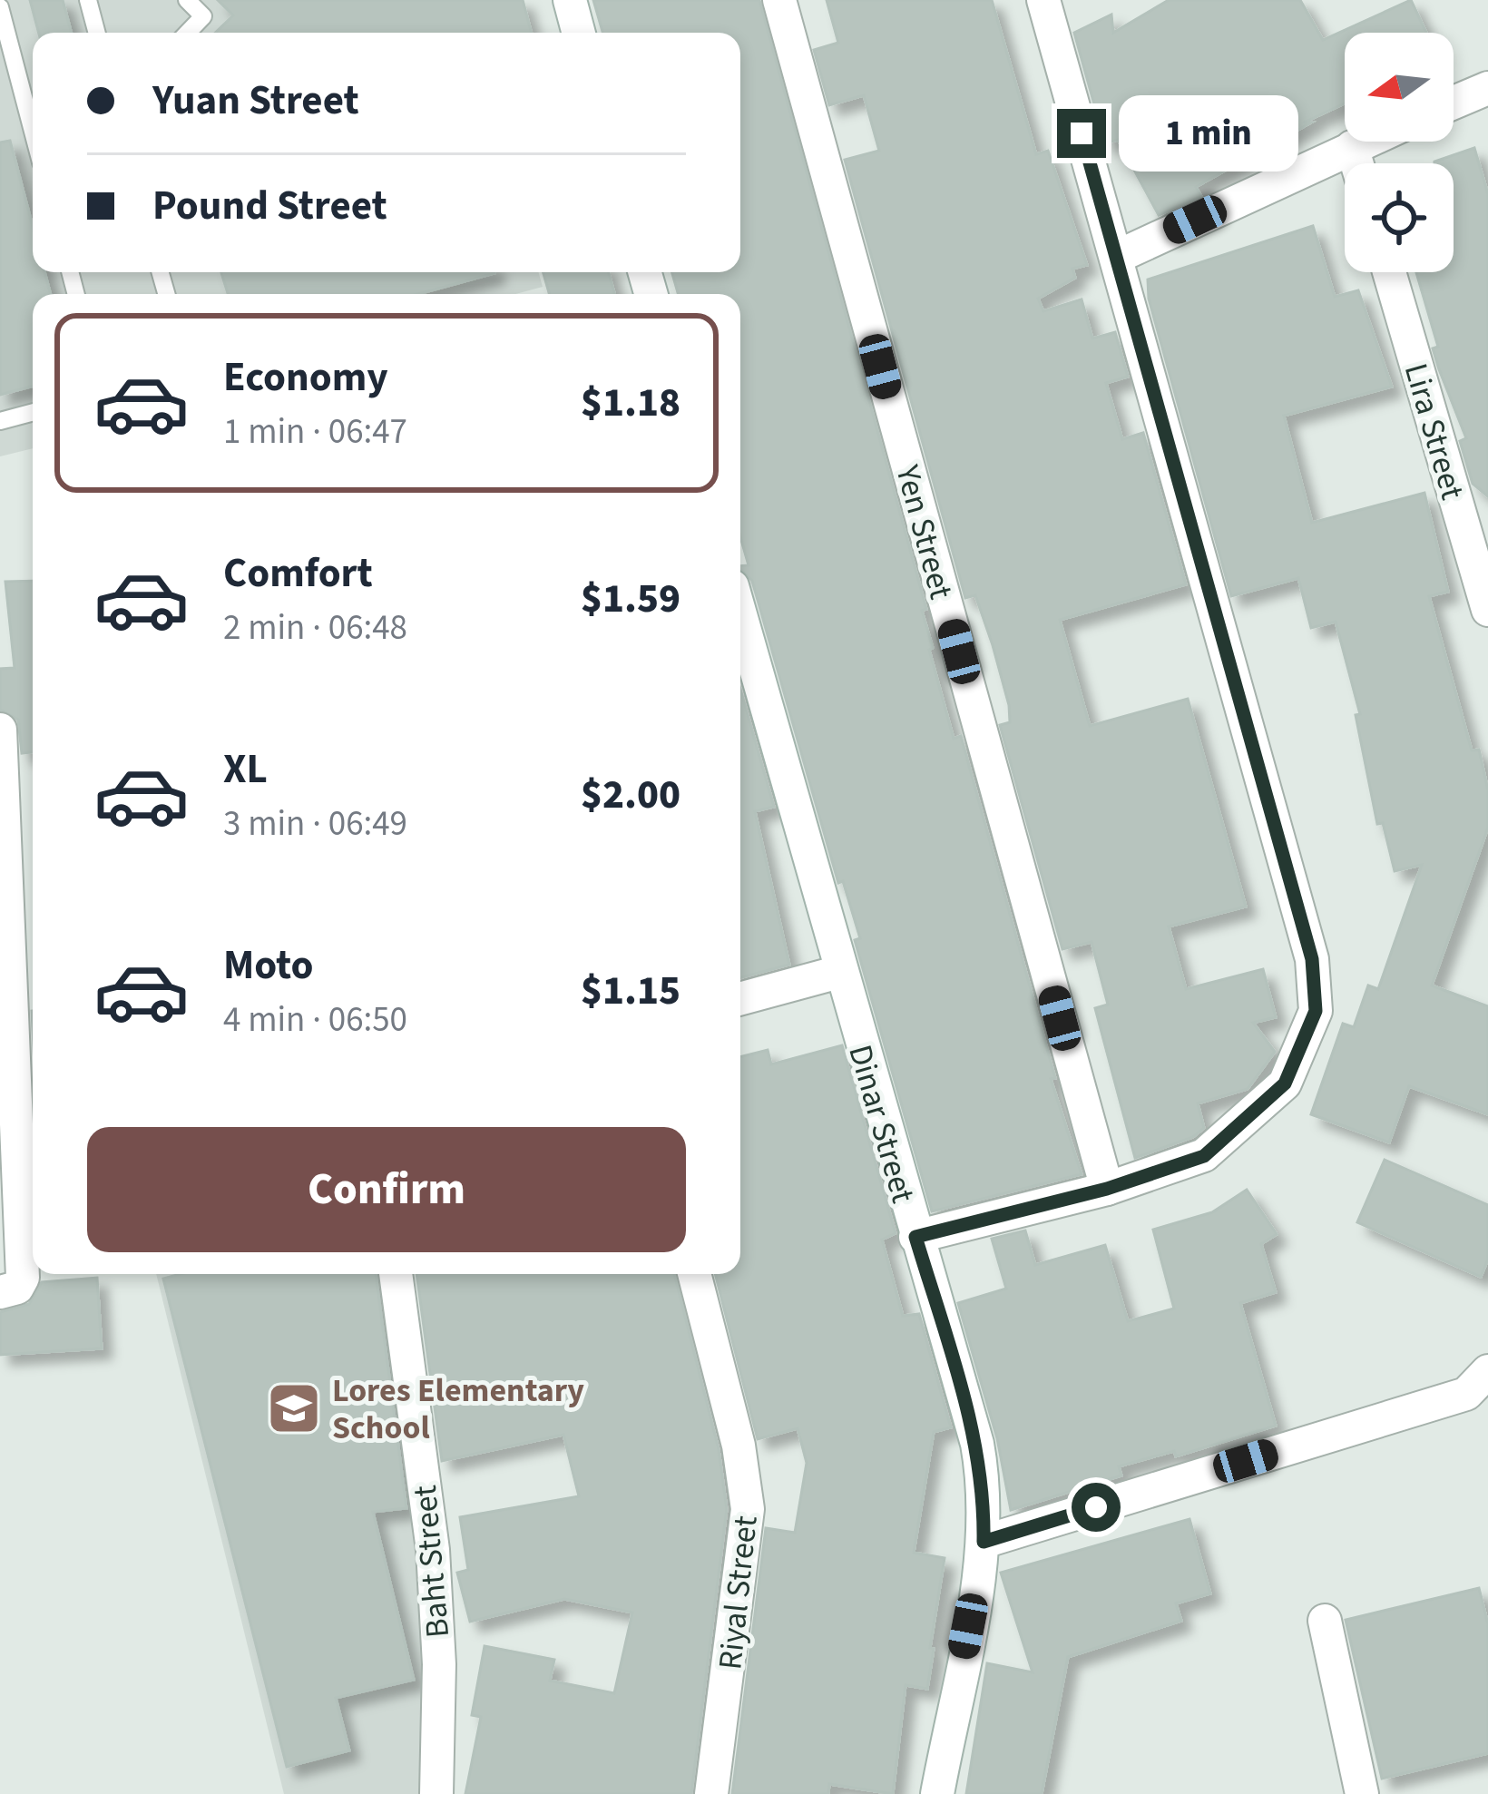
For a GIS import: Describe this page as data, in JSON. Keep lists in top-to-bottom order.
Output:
{
  "streets": {
    "street": [
      "Lira Street",
      "Yen Street",
      "Dinar Street",
      "Baht Street",
      "Riyal Street"
    ]
  },
  "places": {
    "school or university": ["Lores Elementary School"]
  },
  "north": "left",
  "page": {
    "banner": ["Yuan Street", "Pound Street"],
    "bubble": "1 min",
    "list": [
      {
        "name": "Economy",
        "note": "1 min · 06:47",
        "value": "$1.18"
      },
      {
        "name": "Comfort",
        "note": "2 min · 06:48",
        "value": "$1.59"
      },
      {
        "name": "XL",
        "note": "3 min · 06:49",
        "value": "$2.00"
      },
      {
        "name": "Moto",
        "note": "4 min · 06:50",
        "value": "$1.15"
      }
    ],
    "buttons": "Confirm"
  }
}
